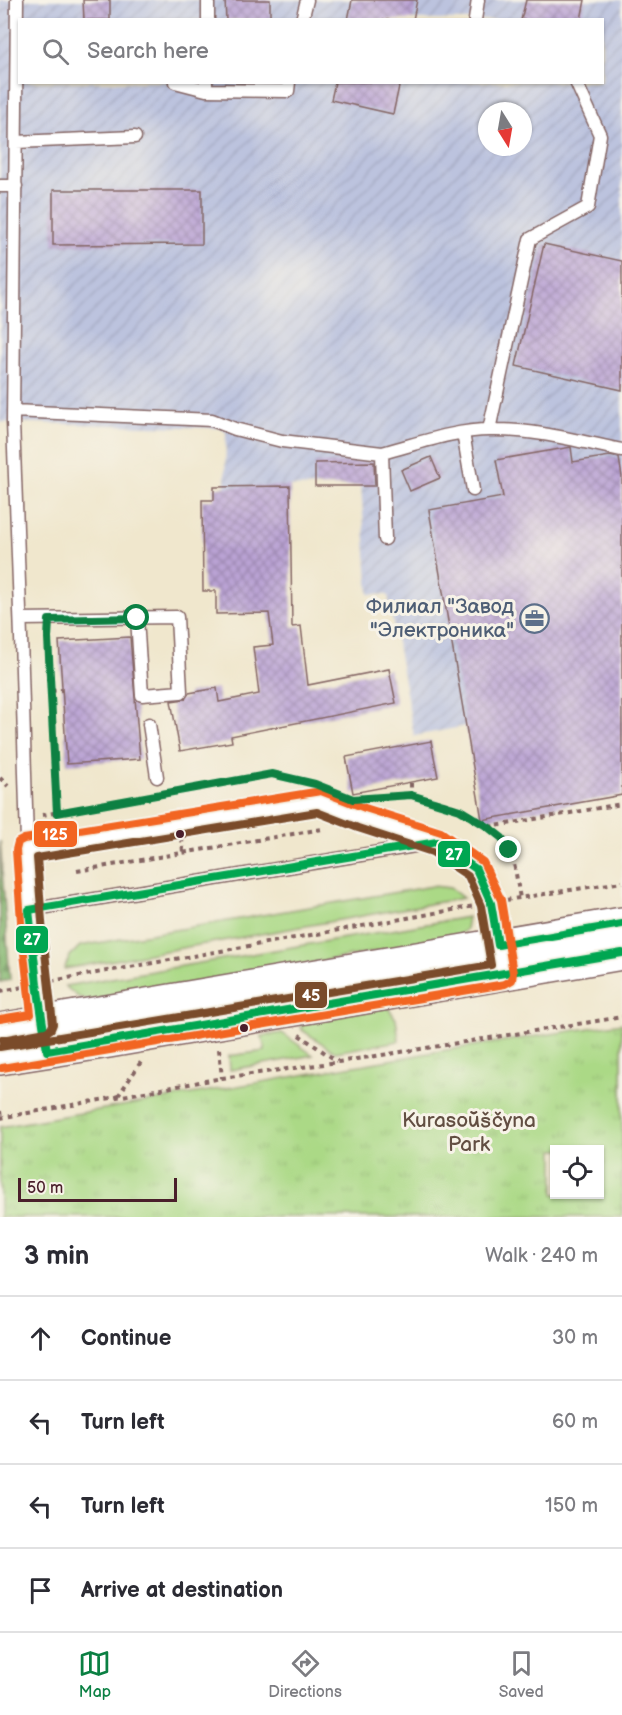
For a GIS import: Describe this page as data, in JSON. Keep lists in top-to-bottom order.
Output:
{
  "parks": ["Kurasoŭščyna Park"],
  "places": {
    "office": ["Филиал \"Завод \"Электроника\""]
  },
  "lines": ["transit line 125", "transit line 45", "transit line 27"],
  "scale_bar": "50 m",
  "north": "bottom",
  "page": {
    "search": "Search here",
    "scale": "50 m",
    "heading": ["3 min", "Walk · 240 m"],
    "list": [
      ["Continue", "30 m"],
      ["Turn left", "60 m"],
      ["Turn left", "150 m"],
      "Arrive at destination"
    ],
    "nav": ["Map", "Directions", "Saved"]
  }
}
